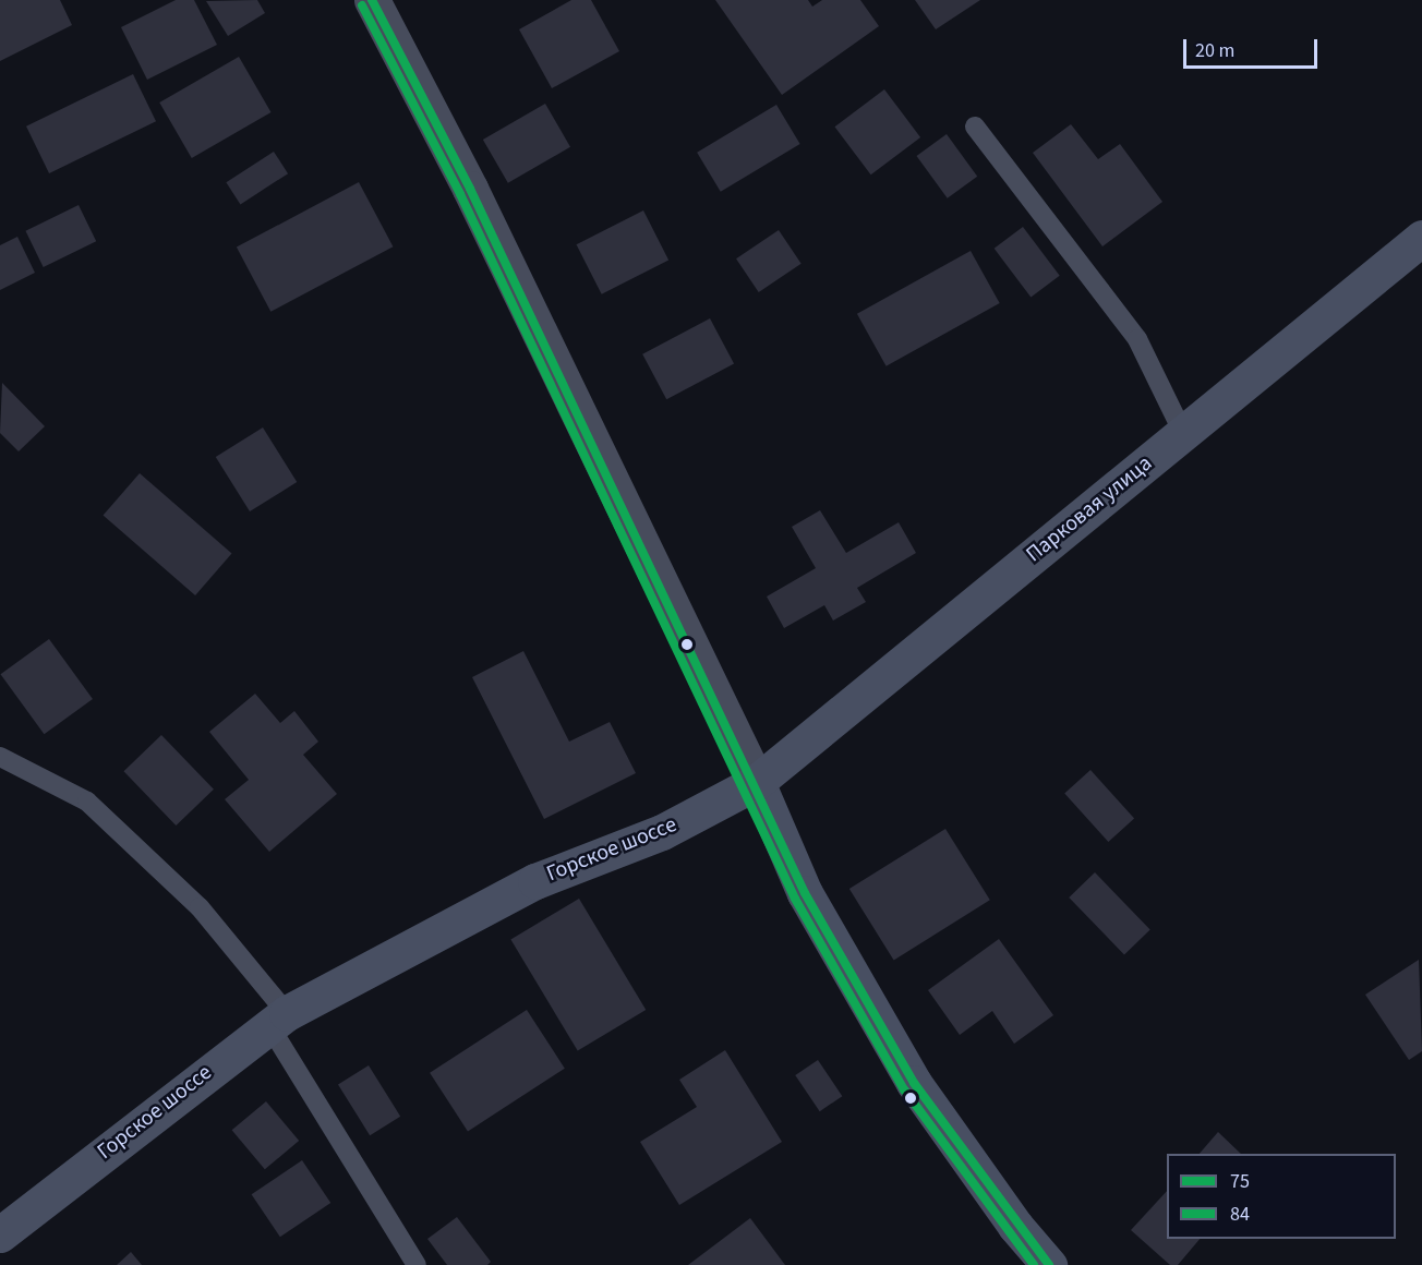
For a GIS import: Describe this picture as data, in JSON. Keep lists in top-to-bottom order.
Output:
{
  "streets": {
    "main road": ["Парковая улица", "Горское шоссе"]
  },
  "crossings": [
    ["Парковая улица", "Горское шоссе"]
  ],
  "lines": ["transit line 75", "transit line 84"],
  "legend": ["75", "84"],
  "scale_bar": "20 m"
}
